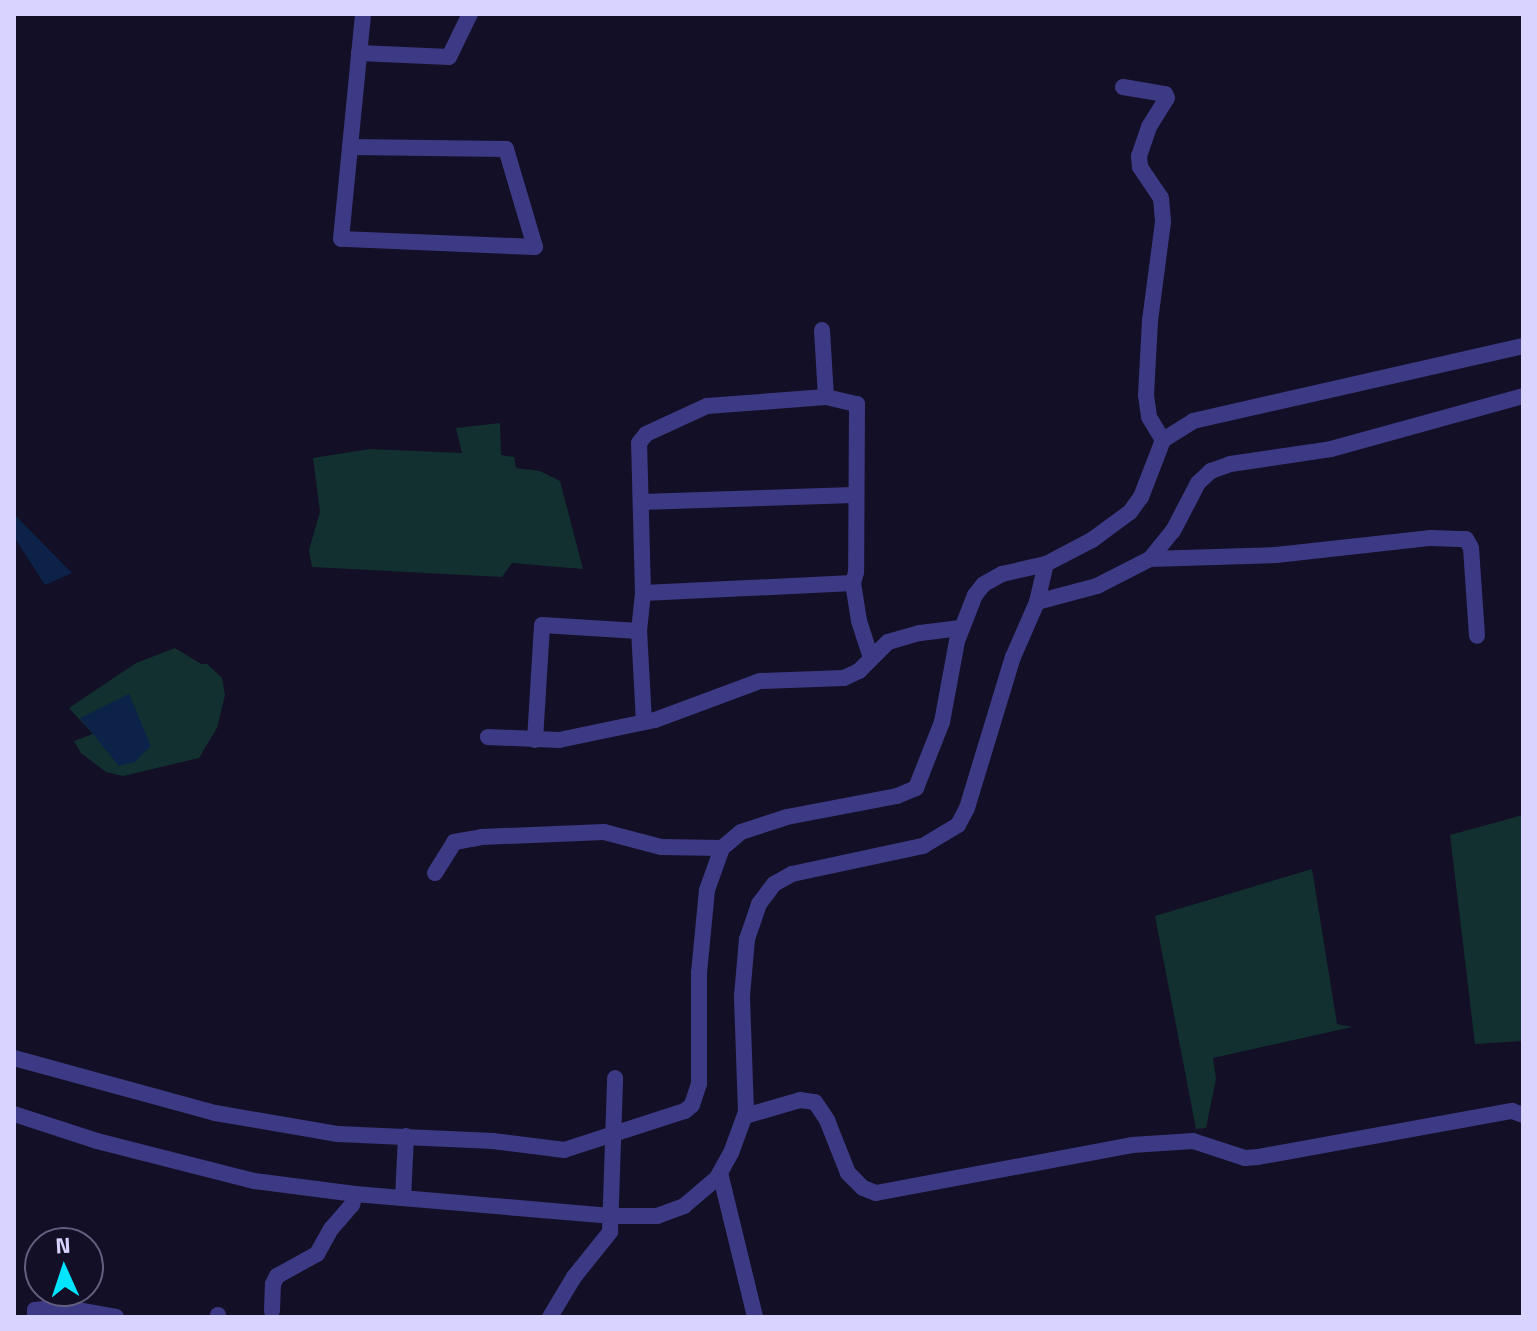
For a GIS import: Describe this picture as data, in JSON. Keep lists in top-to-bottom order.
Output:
{
  "north": "top"
}
